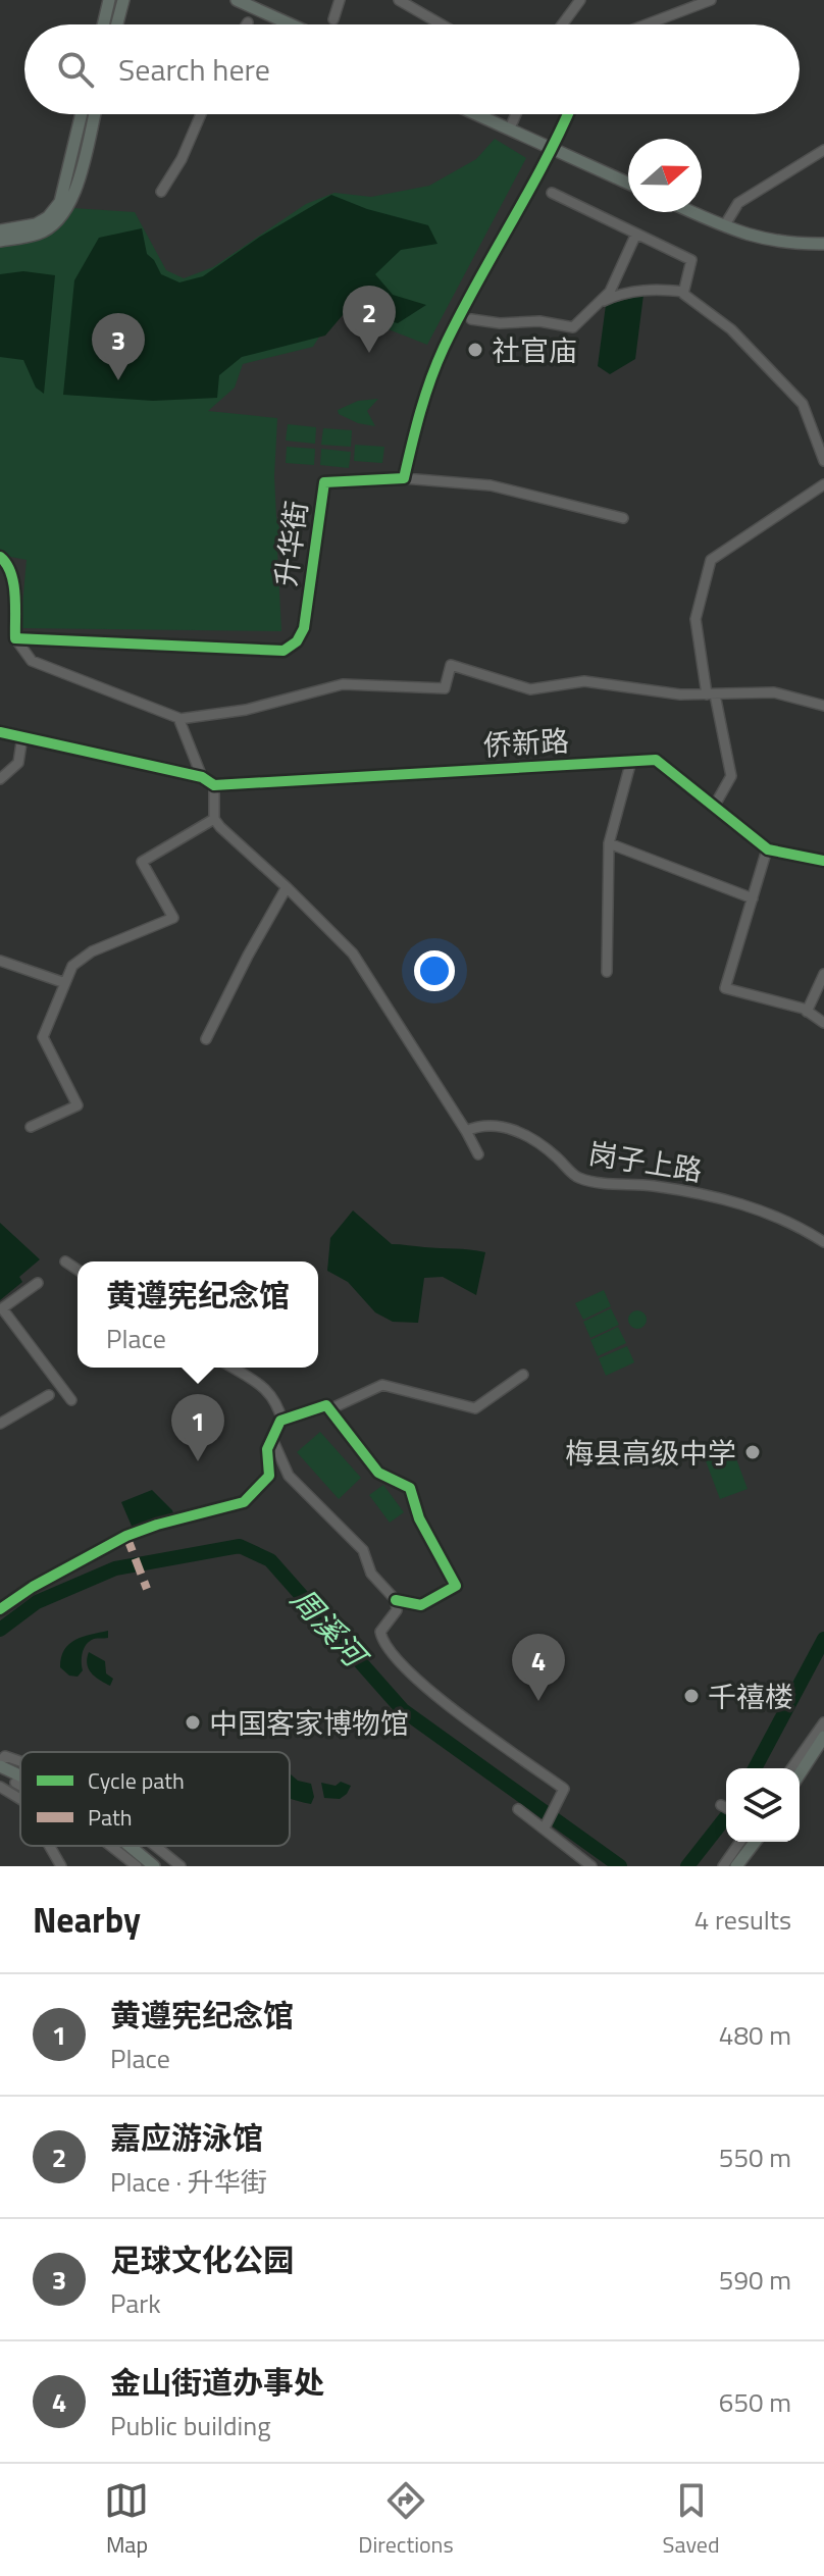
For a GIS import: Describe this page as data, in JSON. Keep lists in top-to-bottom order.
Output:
{
  "streets": {
    "street": ["升华街", "侨新路", "岗子上路"]
  },
  "water": ["周溪河"],
  "places": [
    "社官庙",
    "梅县高级中学",
    "千禧楼",
    "中国客家博物馆"
  ],
  "legend": ["Cycle path", "Path"],
  "north": "right",
  "page": {
    "search": "Search here",
    "pins": [
      "2",
      "3",
      "1",
      "4"
    ],
    "popup": ["黄遵宪纪念馆", "Place"],
    "heading": ["Nearby", "4 results"],
    "list": [
      {
        "mark": "1",
        "name": "黄遵宪纪念馆",
        "note": "Place",
        "value": "480 m"
      },
      {
        "mark": "2",
        "name": "嘉应游泳馆",
        "note": "Place · 升华街",
        "value": "550 m"
      },
      {
        "mark": "3",
        "name": "足球文化公园",
        "note": "Park",
        "value": "590 m"
      },
      {
        "mark": "4",
        "name": "金山街道办事处",
        "note": "Public building",
        "value": "650 m"
      }
    ],
    "nav": ["Map", "Directions", "Saved"]
  }
}
